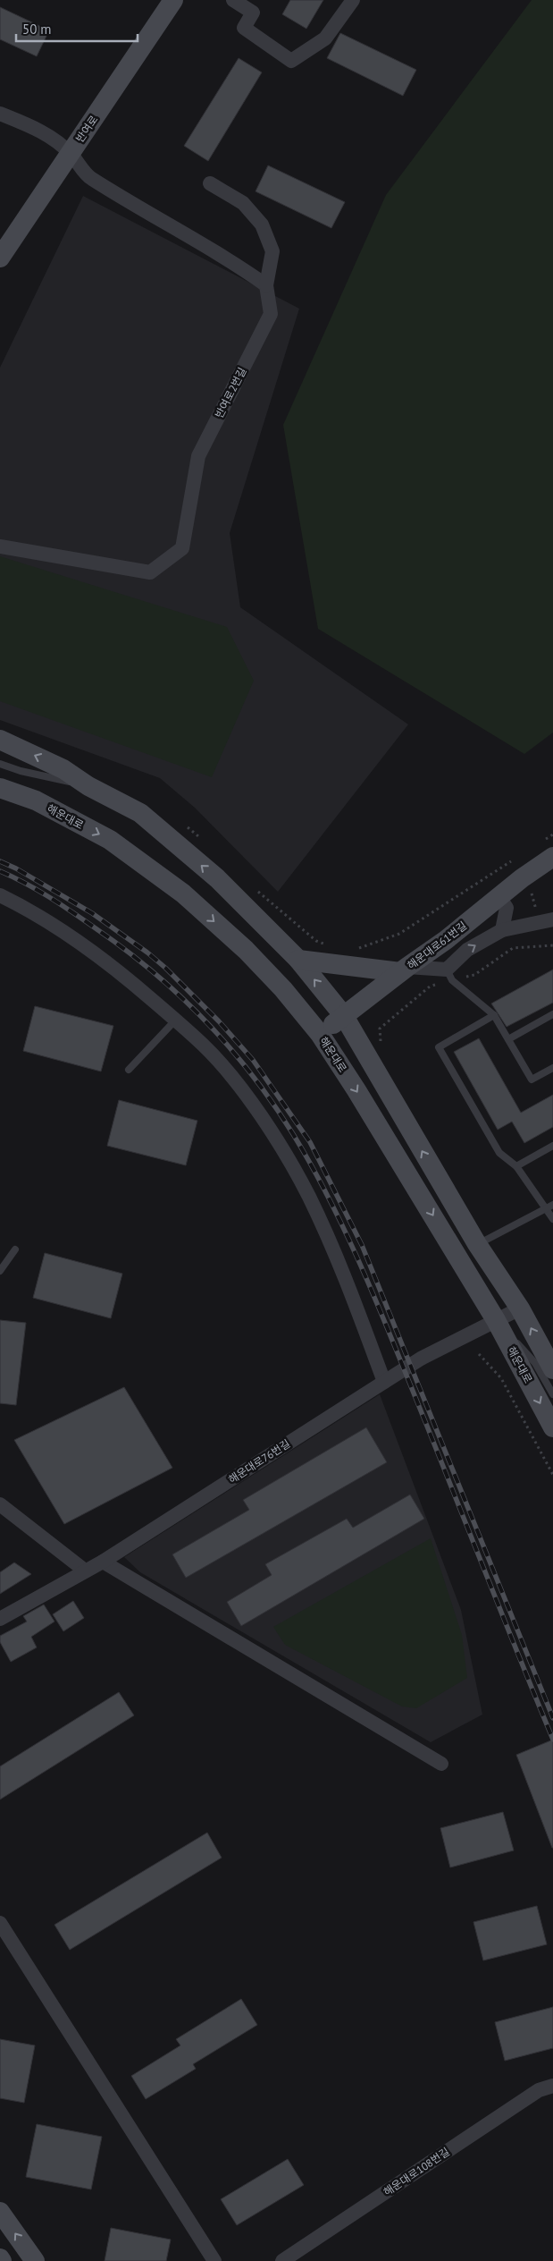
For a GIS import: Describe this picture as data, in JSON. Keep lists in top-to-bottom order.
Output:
{
  "streets": {
    "main road": ["반여로", "해운대로", "해운대로61번길"],
    "street": ["반여로2번길", "해운대로76번길", "해운대로108번길"]
  },
  "crossings": [
    ["해운대로", "해운대로61번길"],
    ["해운대로", "해운대로76번길"]
  ],
  "scale_bar": "50 m"
}
